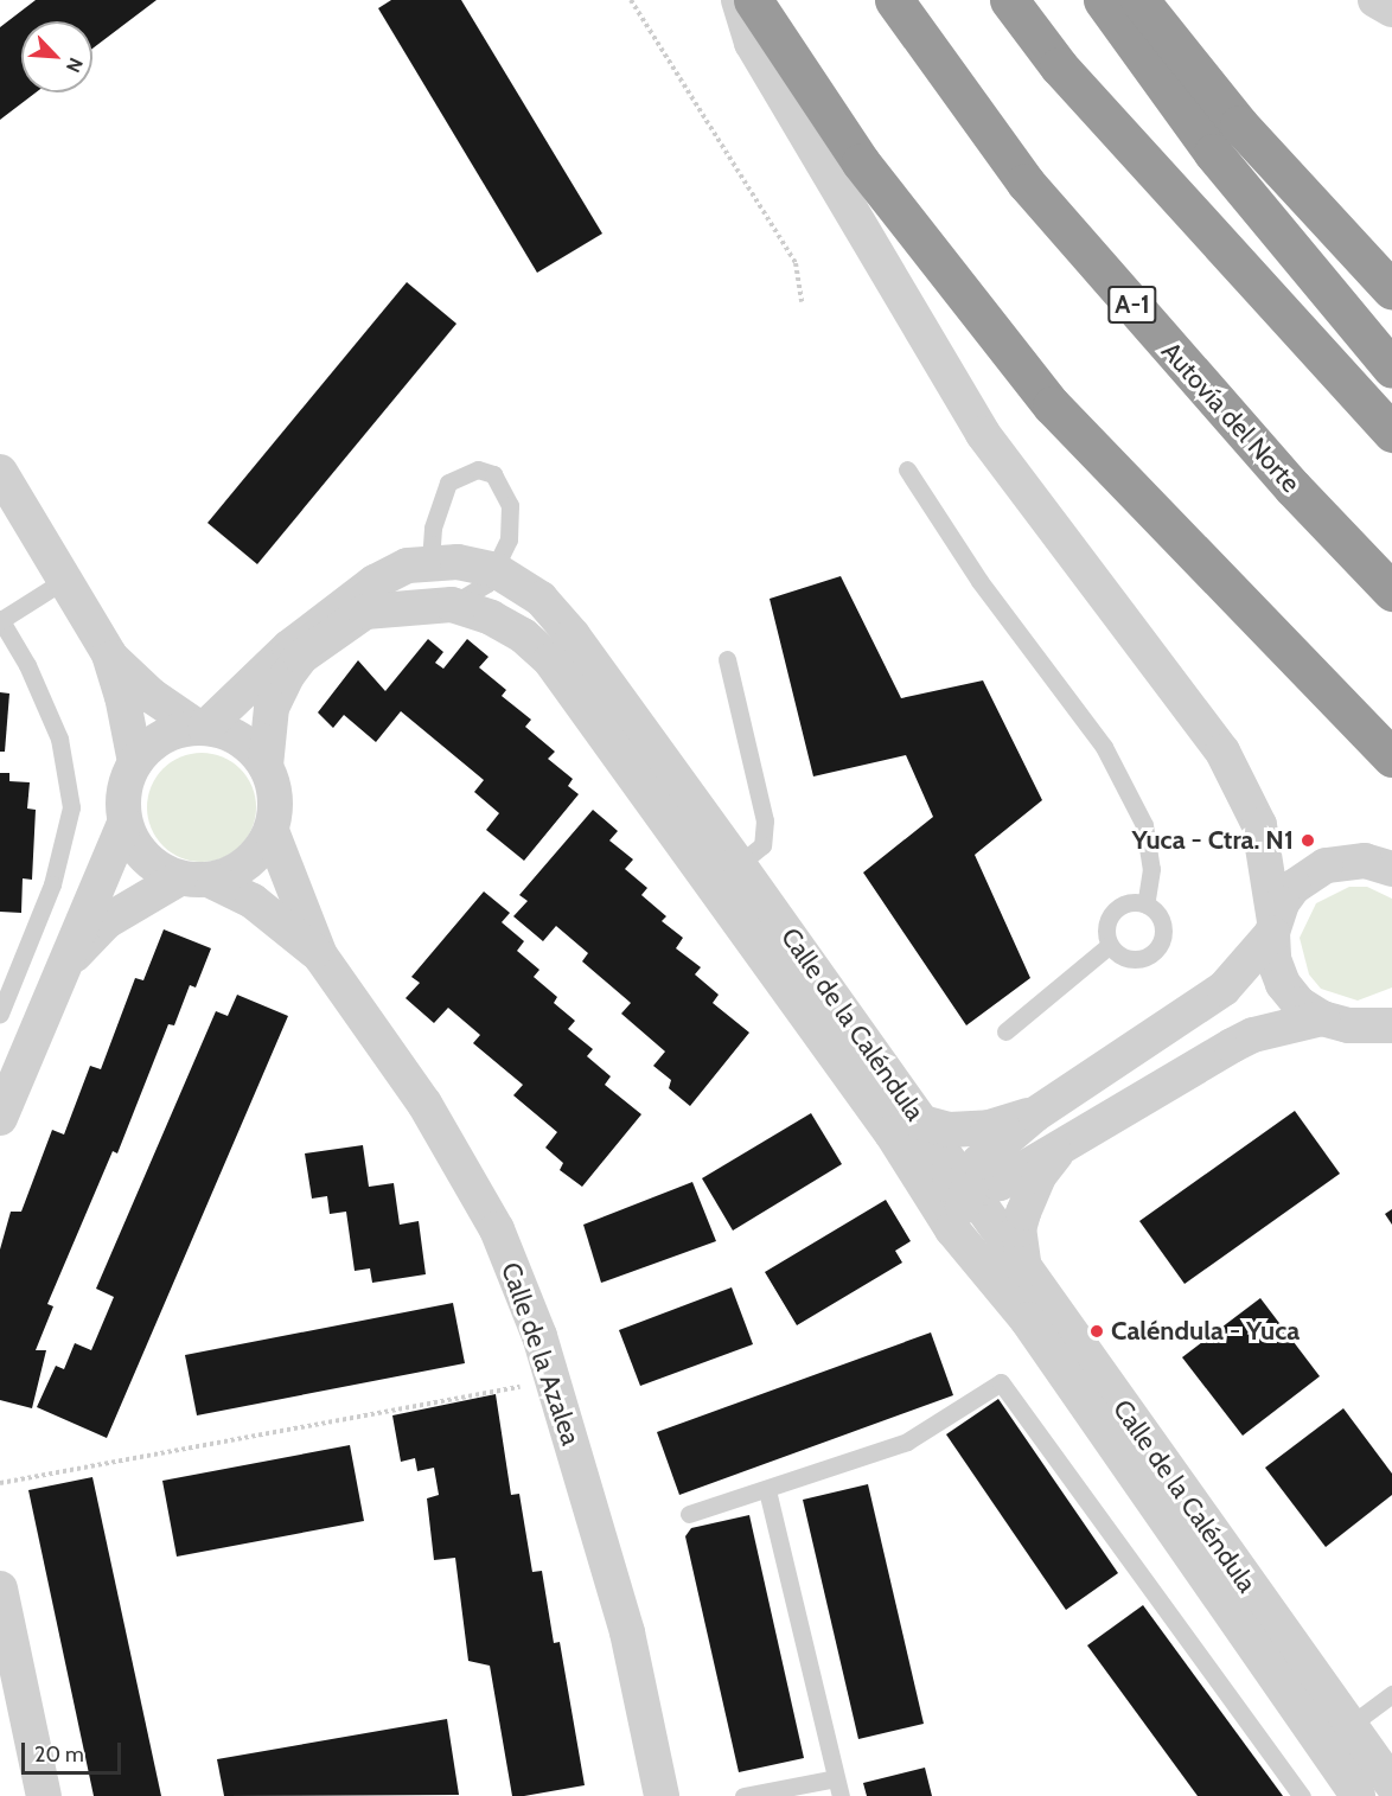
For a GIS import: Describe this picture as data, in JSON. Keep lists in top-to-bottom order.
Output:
{
  "streets": {
    "highway": ["A-1", "Autovía del Norte"],
    "street": ["Calle de la Caléndula", "Calle de la Azalea"]
  },
  "crossings": [
    ["Calle de la Caléndula", "Calle de la Azalea"]
  ],
  "places": ["Yuca - Ctra. N1", "Caléndula - Yuca"],
  "scale_bar": "20 m",
  "north": "bottom right"
}
